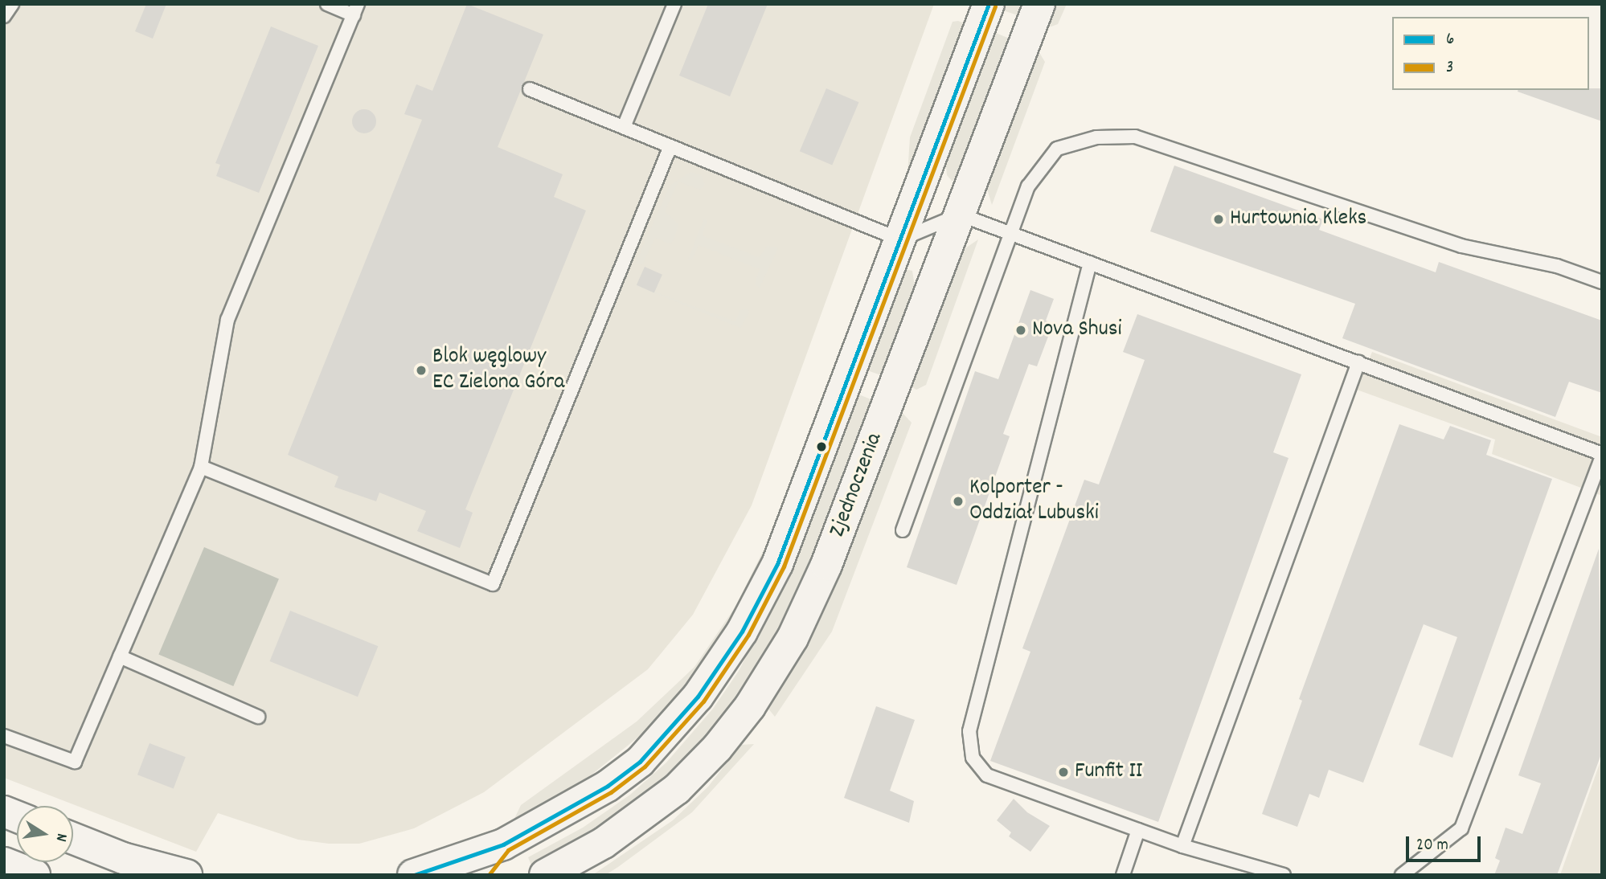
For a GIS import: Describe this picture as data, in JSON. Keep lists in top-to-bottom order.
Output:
{
  "streets": {
    "main road": ["Zjednoczenia"]
  },
  "places": [
    "Hurtownia Kleks",
    "Nova Shusi",
    "Blok węglowy EC Zielona Góra",
    "Kolporter - Oddział Lubuski",
    "Funfit II"
  ],
  "lines": ["transit line 6", "transit line 3"],
  "legend": ["6", "3"],
  "scale_bar": "20 m",
  "north": "right"
}
